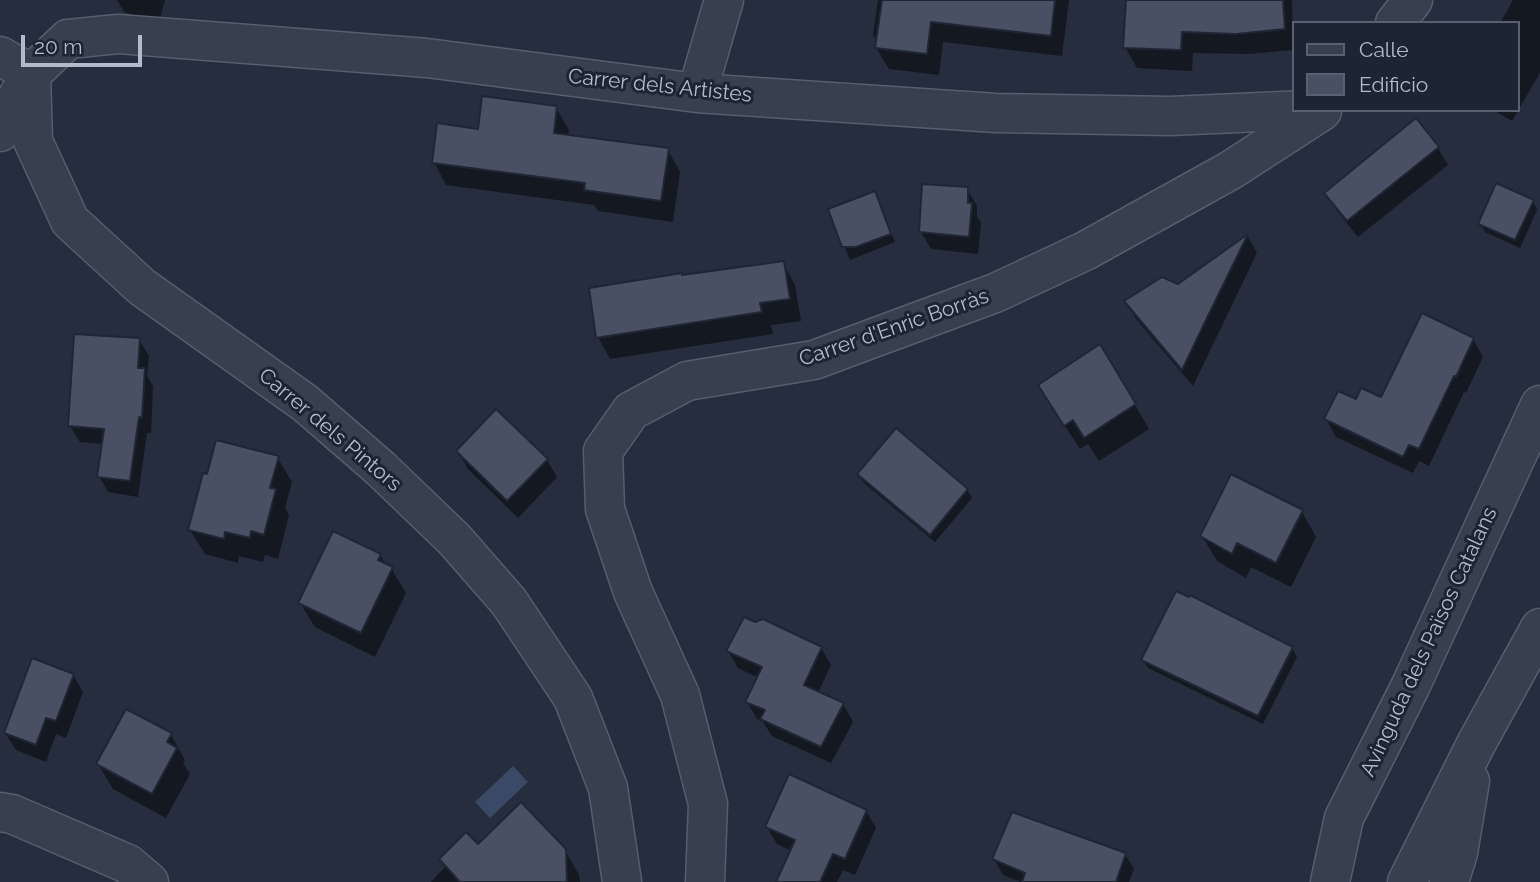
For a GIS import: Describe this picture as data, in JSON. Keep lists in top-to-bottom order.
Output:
{
  "streets": {
    "street": [
      "Carrer dels Artistes",
      "Carrer d'Enric Borràs",
      "Carrer dels Pintors",
      "Avinguda dels Països Catalans"
    ]
  },
  "crossings": [
    ["Carrer dels Artistes", "Carrer dels Pintors"]
  ],
  "legend": ["Calle", "Edificio"],
  "scale_bar": "20 m"
}
